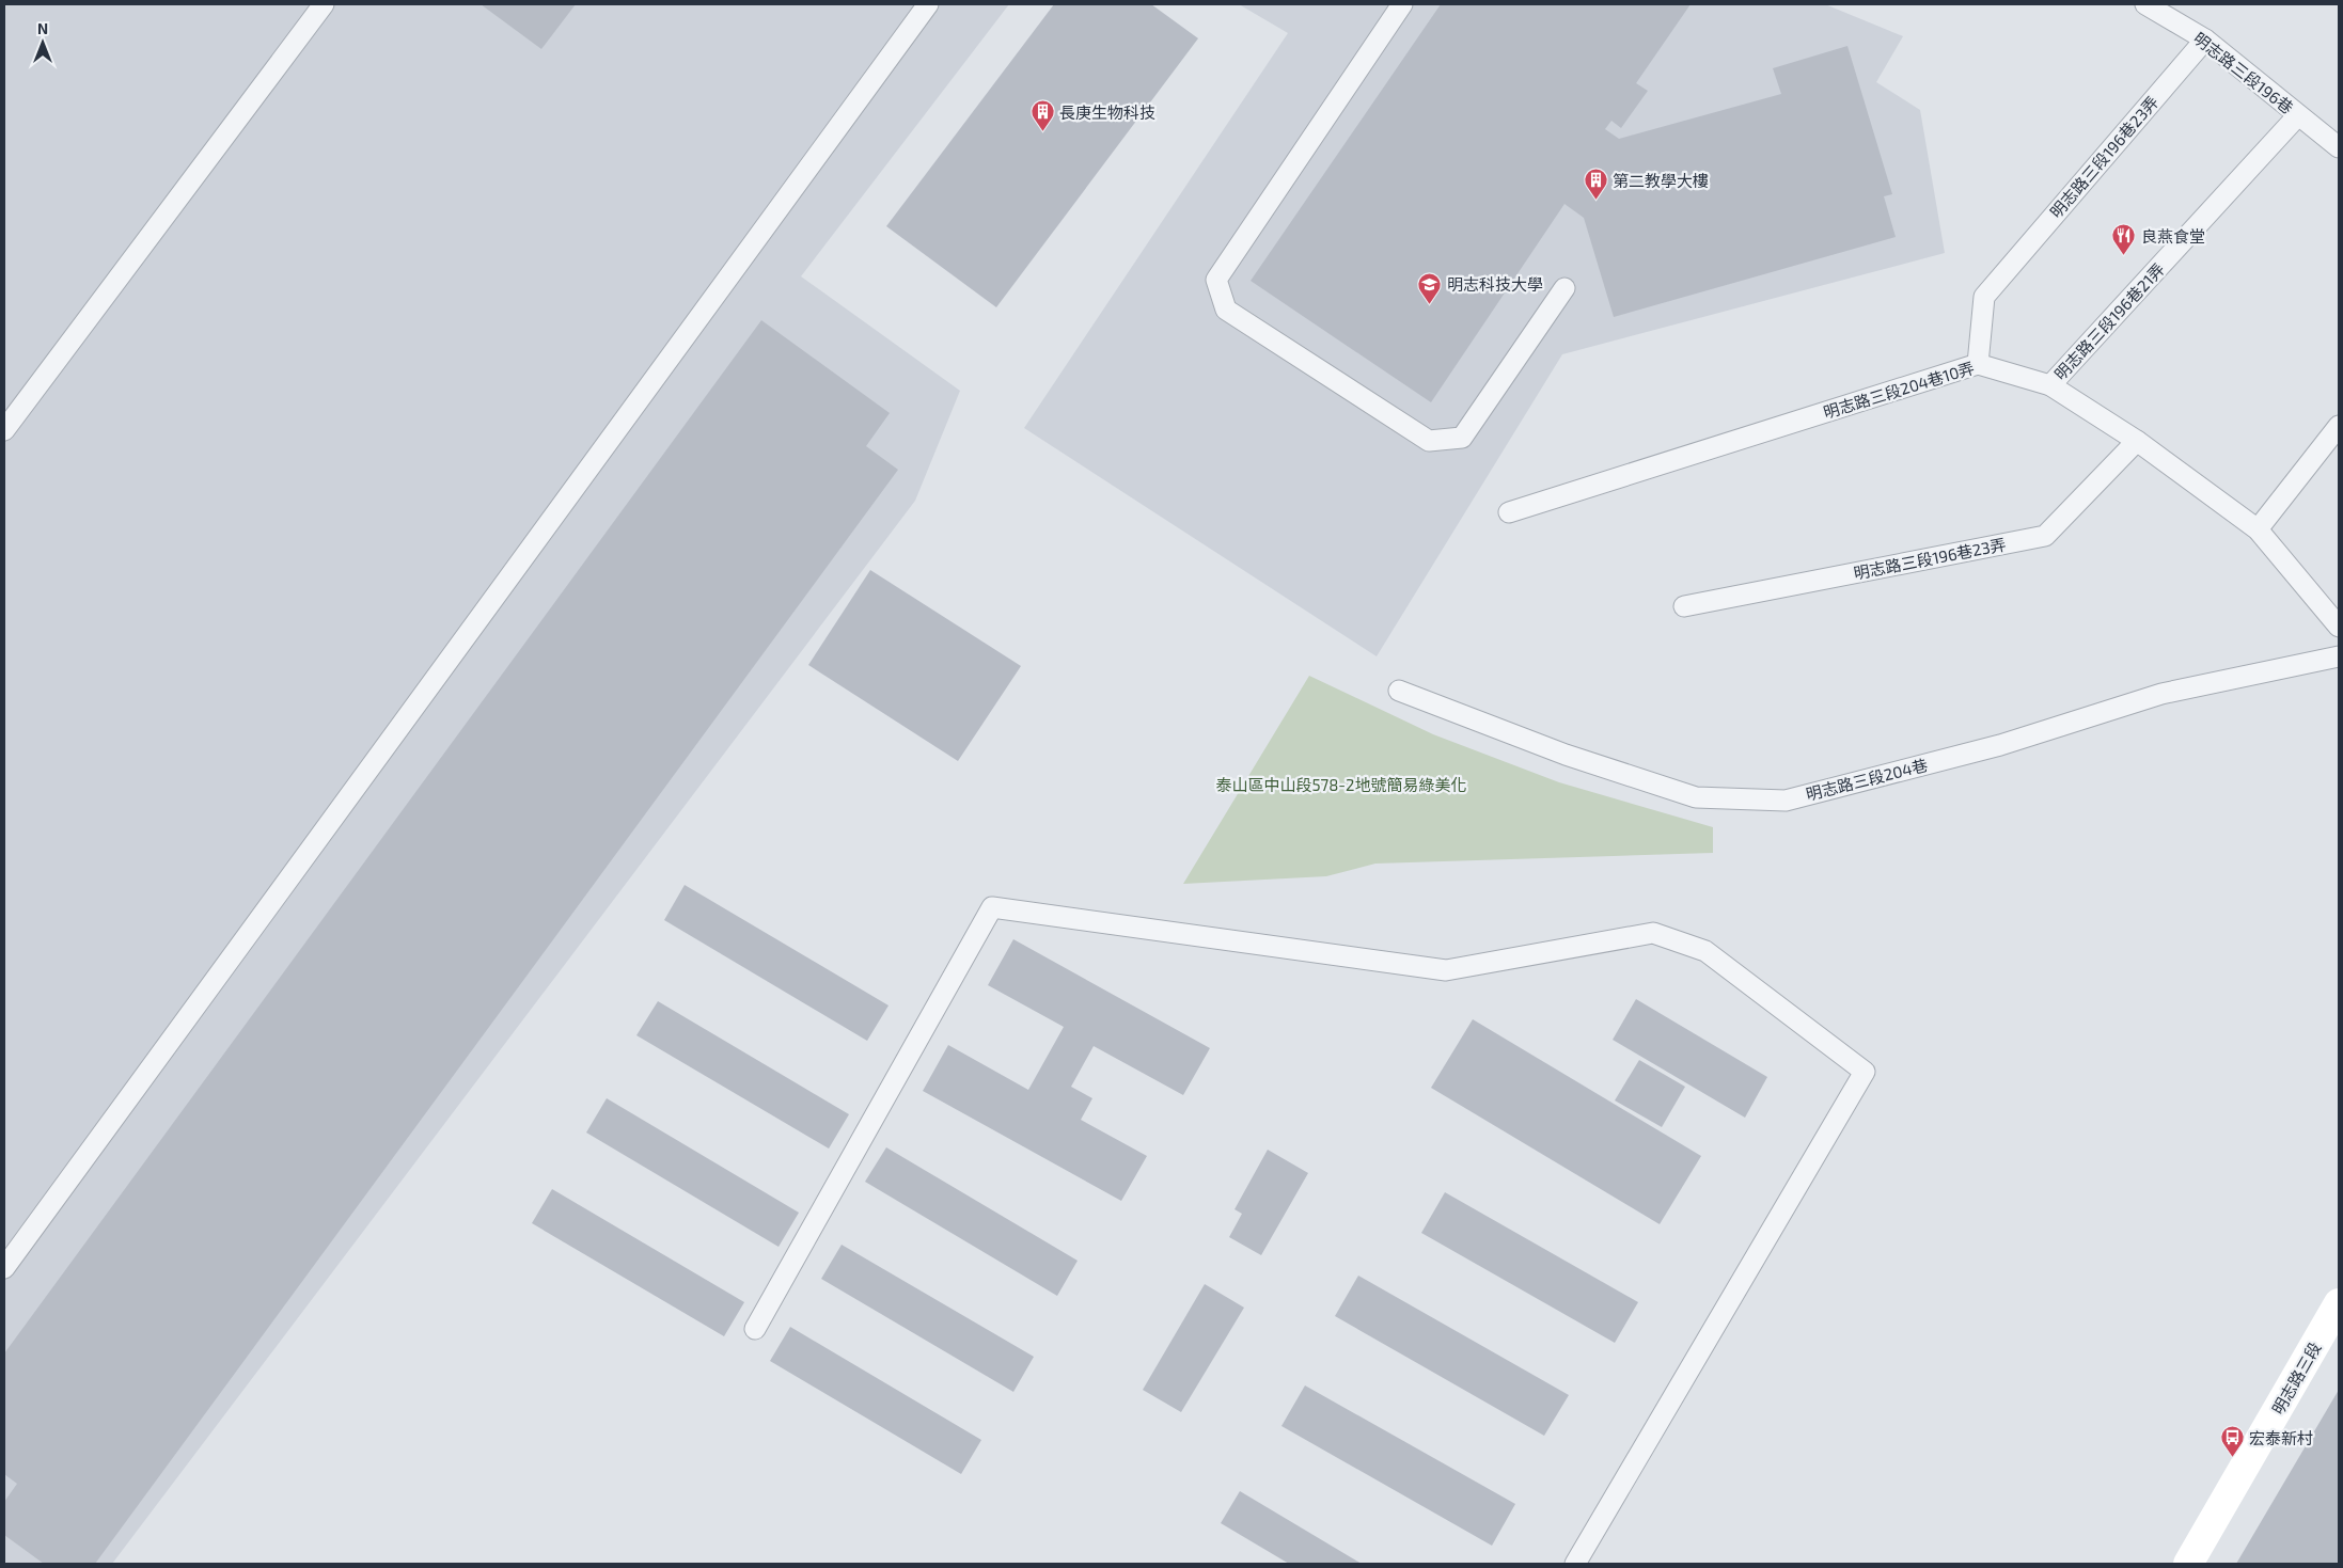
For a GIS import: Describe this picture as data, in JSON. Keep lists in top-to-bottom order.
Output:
{
  "streets": {
    "main road": ["明志路三段"],
    "lane": [
      "明志路三段196巷",
      "明志路三段196巷23弄",
      "明志路三段196巷21弄",
      "明志路三段204巷10弄",
      "明志路三段204巷"
    ]
  },
  "crossings": [
    ["明志路三段196巷", "明志路三段196巷23弄"],
    ["明志路三段196巷", "明志路三段196巷21弄"],
    ["明志路三段196巷23弄", "明志路三段204巷10弄"],
    ["明志路三段196巷21弄", "明志路三段204巷10弄"]
  ],
  "parks": ["泰山區中山段578-2地號簡易綠美化"],
  "places": {
    "building": ["長庚生物科技", "第二教學大樓"],
    "restaurant": ["良燕食堂"],
    "school or university": ["明志科技大學"],
    "bus stop": ["宏泰新村"]
  },
  "north": "top"
}
